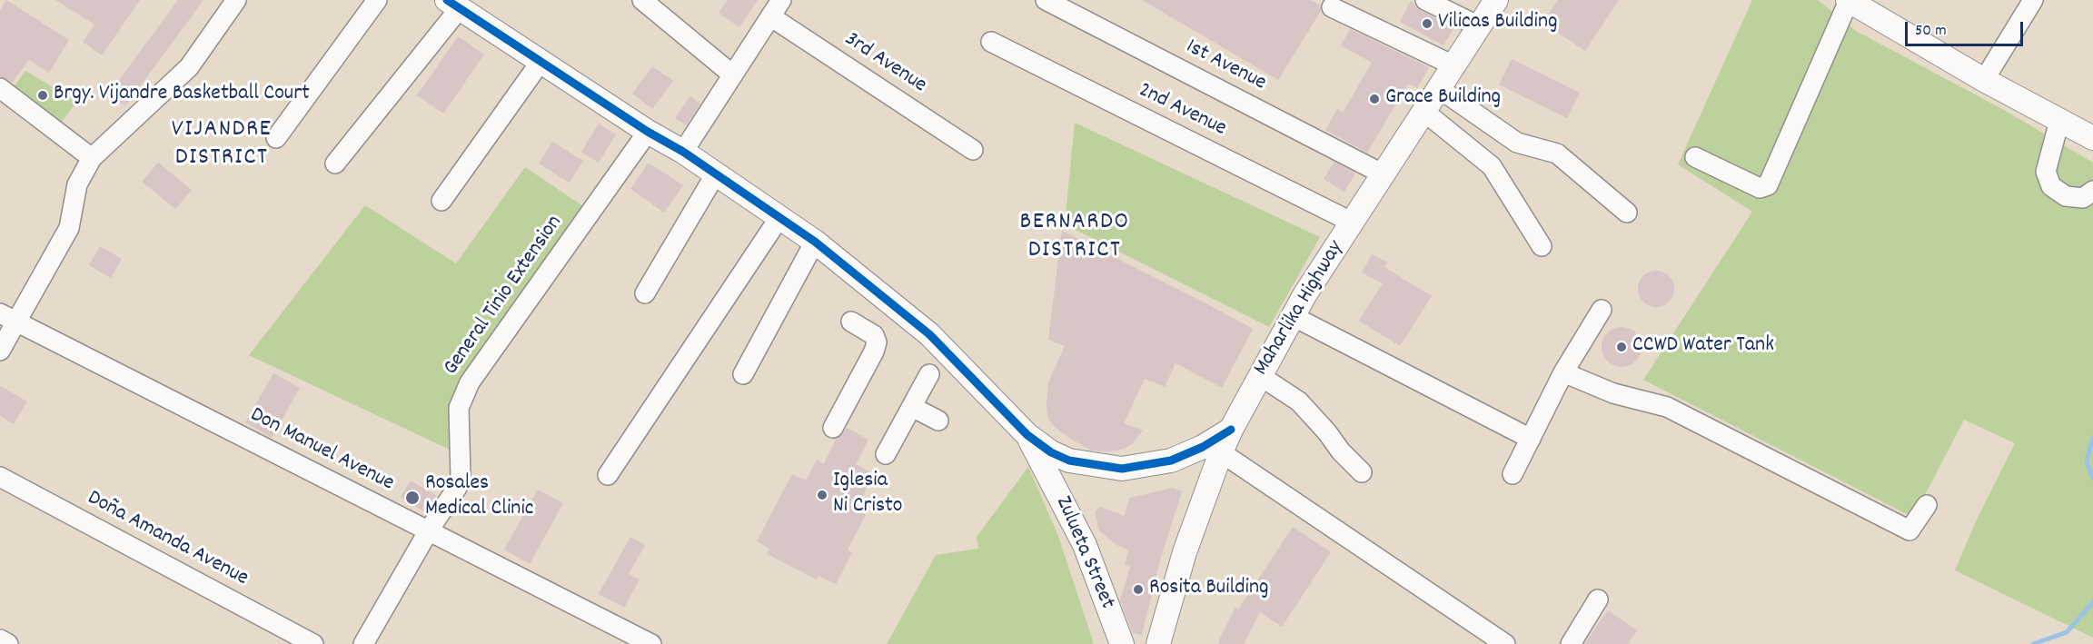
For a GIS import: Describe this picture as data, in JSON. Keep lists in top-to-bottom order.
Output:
{
  "streets": {
    "main road": ["Maharlika Highway", "Zulueta Street"],
    "street": [
      "3rd Avenue",
      "1st Avenue",
      "2nd Avenue",
      "General Tinio Extension",
      "Don Manuel Avenue",
      "Doña Amanda Avenue"
    ]
  },
  "crossings": [
    ["1st Avenue", "Maharlika Highway"],
    ["2nd Avenue", "Maharlika Highway"],
    ["General Tinio Extension", "Don Manuel Avenue"],
    ["General Tinio Extension", "Zulueta Street"],
    ["Maharlika Highway", "Zulueta Street"]
  ],
  "districts": ["VIJANDRE DISTRICT", "BERNARDO DISTRICT"],
  "places": [
    "Vilicas Building",
    "Brgy. Vijandre Basketball Court",
    "Grace Building",
    "CCWD Water Tank",
    "Iglesia Ni Cristo",
    "Rosales Medical Clinic",
    "Rosita Building"
  ],
  "scale_bar": "50 m"
}
